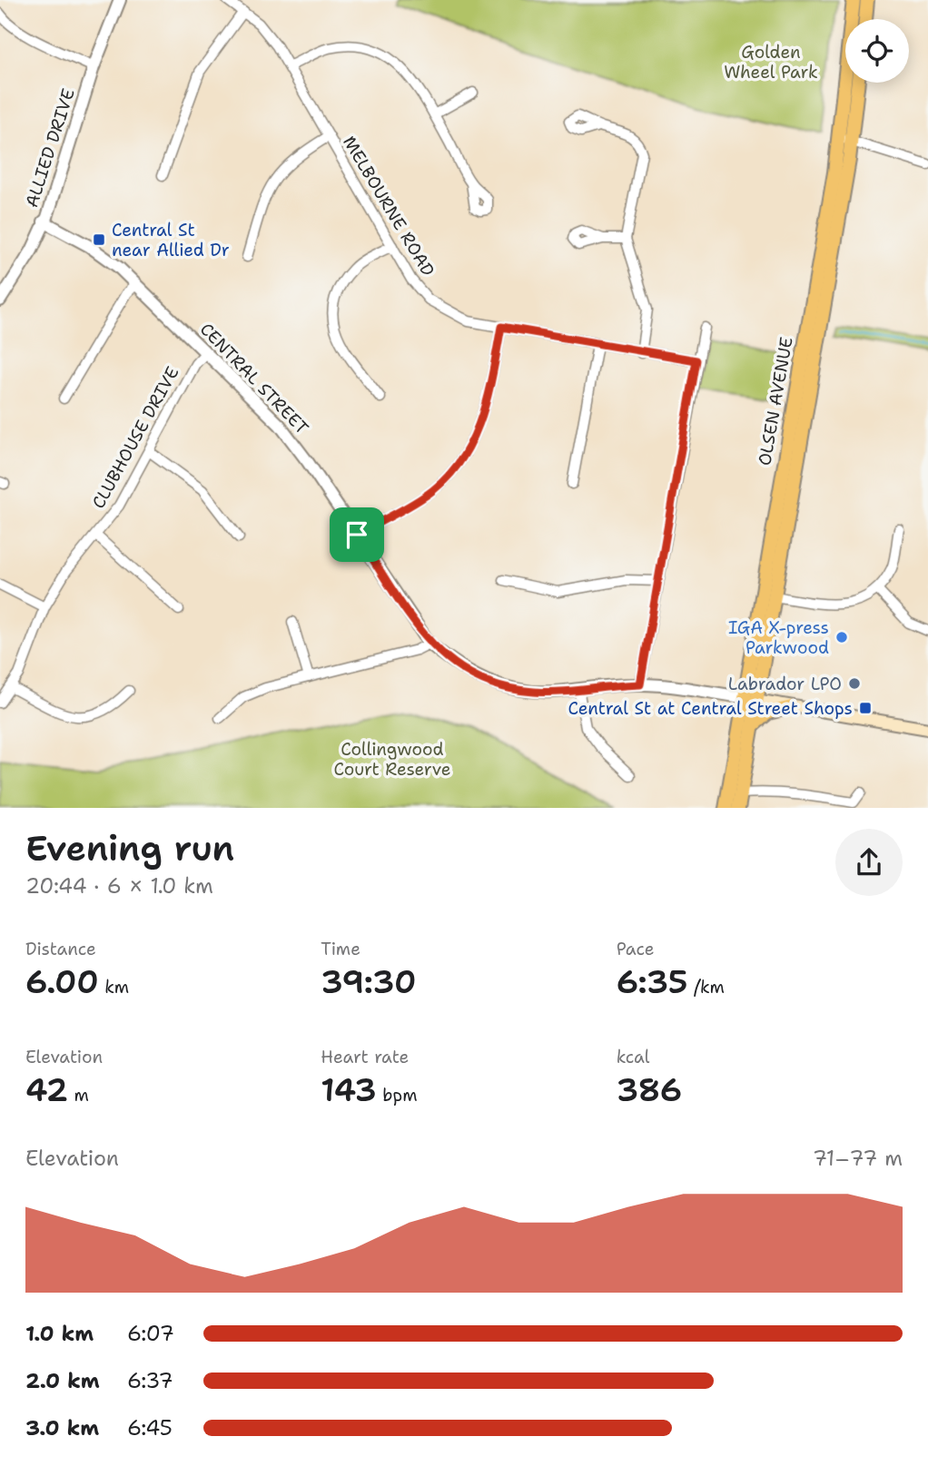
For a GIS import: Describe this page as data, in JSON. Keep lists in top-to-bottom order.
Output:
{
  "streets": {
    "main road": ["CENTRAL STREET", "OLSEN AVENUE"],
    "street": ["ALLIED DRIVE", "MELBOURNE ROAD", "CLUBHOUSE DRIVE"]
  },
  "crossings": [
    ["ALLIED DRIVE", "CENTRAL STREET"],
    ["CENTRAL STREET", "OLSEN AVENUE"],
    ["CENTRAL STREET", "CLUBHOUSE DRIVE"]
  ],
  "parks": ["Golden Wheel Park", "Collingwood Court Reserve"],
  "places": {
    "transit": ["Central St near Allied Dr", "Central St at Central Street Shops"],
    "other": ["IGA X-press Parkwood", "Labrador LPO"]
  },
  "page": {
    "heading": ["Evening run", "20:44 · 6 × 1.0 km"],
    "stats": [
      ["Distance", "6.00 km"],
      ["Time", "39:30"],
      ["Pace", "6:35 /km"],
      ["Elevation", "42 m"],
      ["Heart rate", "143 bpm"],
      ["kcal", "386"]
    ],
    "chart": ["Elevation", "71–77 m"],
    "list": [
      {
        "name": "1.0 km",
        "note": "6:07"
      },
      {
        "name": "2.0 km",
        "note": "6:37"
      },
      {
        "name": "3.0 km",
        "note": "6:45"
      }
    ]
  }
}
